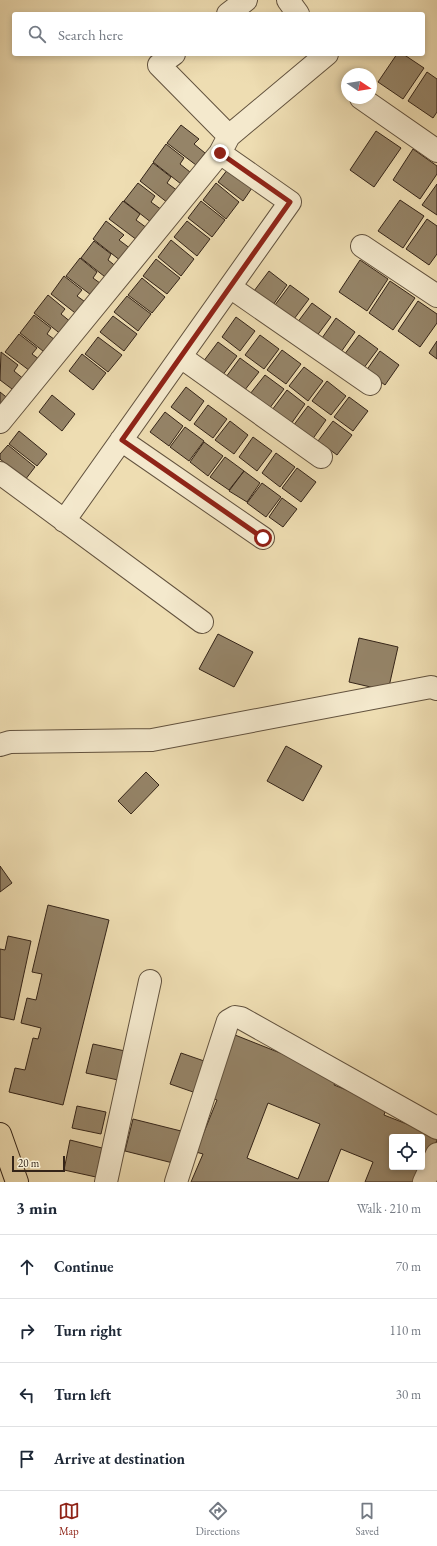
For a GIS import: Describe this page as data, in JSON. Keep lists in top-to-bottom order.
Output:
{
  "scale_bar": "20 m",
  "north": "right",
  "page": {
    "search": "Search here",
    "scale": "20 m",
    "heading": ["3 min", "Walk · 210 m"],
    "list": [
      ["Continue", "70 m"],
      ["Turn right", "110 m"],
      ["Turn left", "30 m"],
      "Arrive at destination"
    ],
    "nav": ["Map", "Directions", "Saved"]
  }
}
